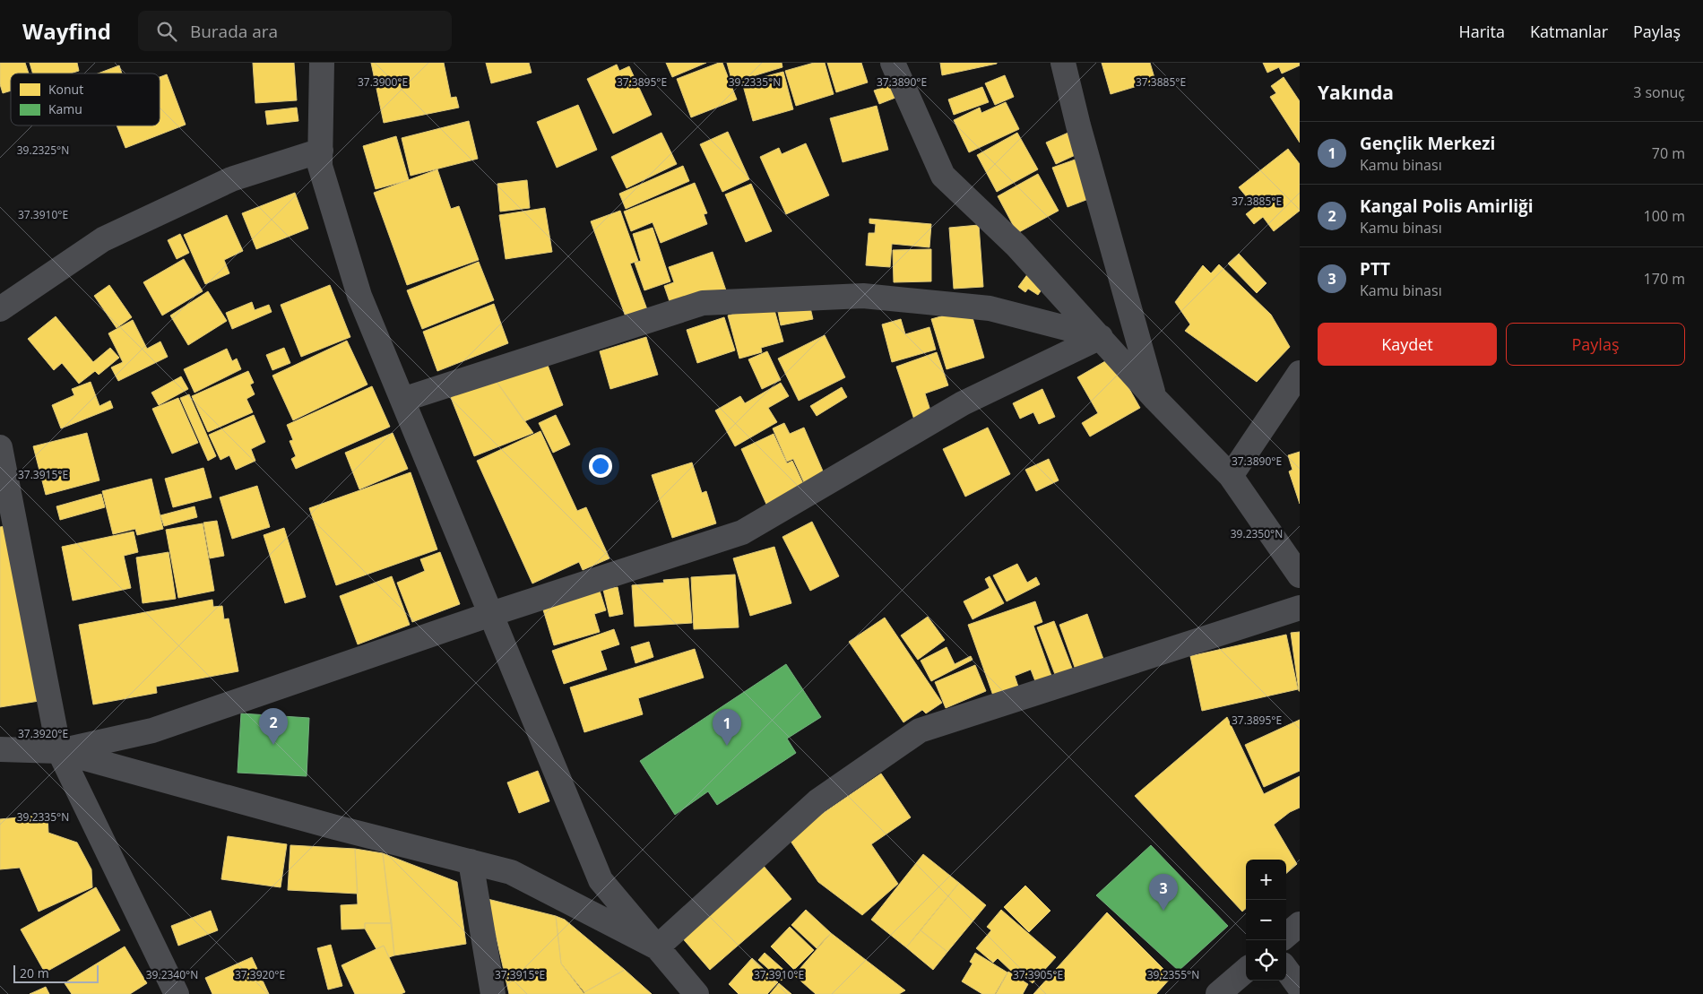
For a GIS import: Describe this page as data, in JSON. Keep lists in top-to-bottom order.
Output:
{
  "legend": ["Konut", "Kamu"],
  "scale_bar": "20 m",
  "page": {
    "header": "Wayfind",
    "search": "Burada ara",
    "nav": ["Harita", "Katmanlar", "Paylaş"],
    "heading": ["Yakında", "3 sonuç"],
    "list": [
      {
        "mark": "1",
        "name": "Gençlik Merkezi",
        "note": "Kamu binası",
        "value": "70 m"
      },
      {
        "mark": "2",
        "name": "Kangal Polis Amirliği",
        "note": "Kamu binası",
        "value": "100 m"
      },
      {
        "mark": "3",
        "name": "PTT",
        "note": "Kamu binası",
        "value": "170 m"
      }
    ],
    "buttons": ["Kaydet", "Paylaş"],
    "pins": ["2", "1", "3"],
    "map_buttons": ["+", "−"],
    "scale": "20 m"
  },
  "coordinates": [
    "37.3900°E",
    "37.3895°E",
    "39.2335°N",
    "37.3890°E",
    "37.3885°E",
    "39.2325°N",
    "37.3910°E",
    "37.3915°E",
    "39.2350°N",
    "37.3920°E",
    "39.2340°N",
    "39.2355°N",
    "37.3905°E"
  ]
}
